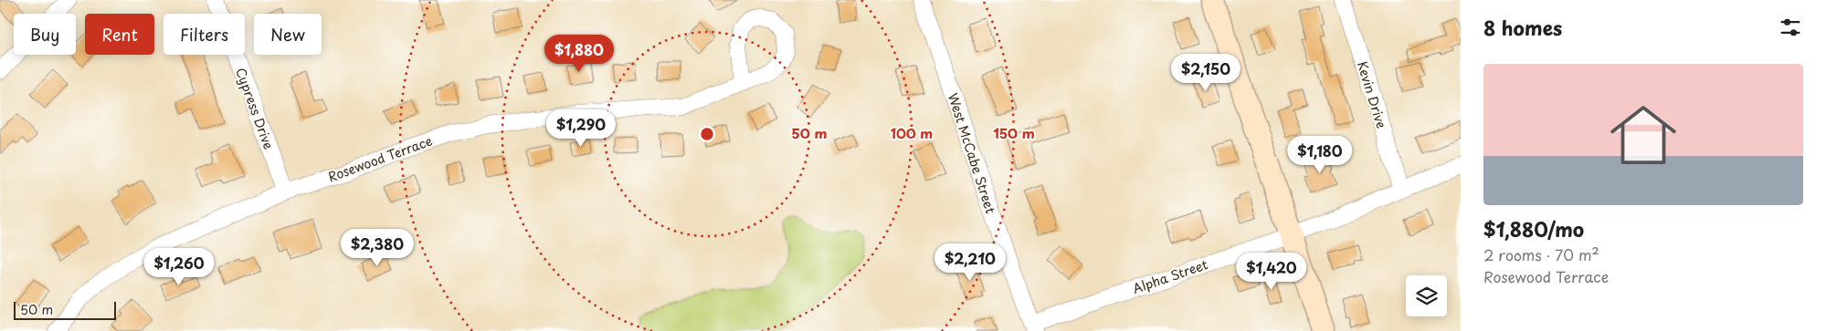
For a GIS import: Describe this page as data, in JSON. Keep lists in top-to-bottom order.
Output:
{
  "streets": {
    "street": [
      "Kevin Drive",
      "Cypress Drive",
      "West McCabe Street",
      "Rosewood Terrace",
      "Alpha Street"
    ]
  },
  "crossings": [
    ["Kevin Drive", "Alpha Street"],
    ["Cypress Drive", "Rosewood Terrace"],
    ["West McCabe Street", "Alpha Street"]
  ],
  "scale_bar": "50 m",
  "page": {
    "heading": "8 homes",
    "chip": [
      "Buy",
      "Rent",
      "Filters",
      "New"
    ],
    "price": [
      "$1,880",
      "$2,150",
      "$1,290",
      "$1,180",
      "$2,380",
      "$2,210",
      "$1,260",
      "$1,420"
    ],
    "list": [
      {
        "name": "$1,880/mo",
        "note": "2 rooms · 70 m² · Rosewood Terrace"
      }
    ],
    "scale": "50 m"
  },
  "rings": ["50 m", "100 m", "150 m"]
}
